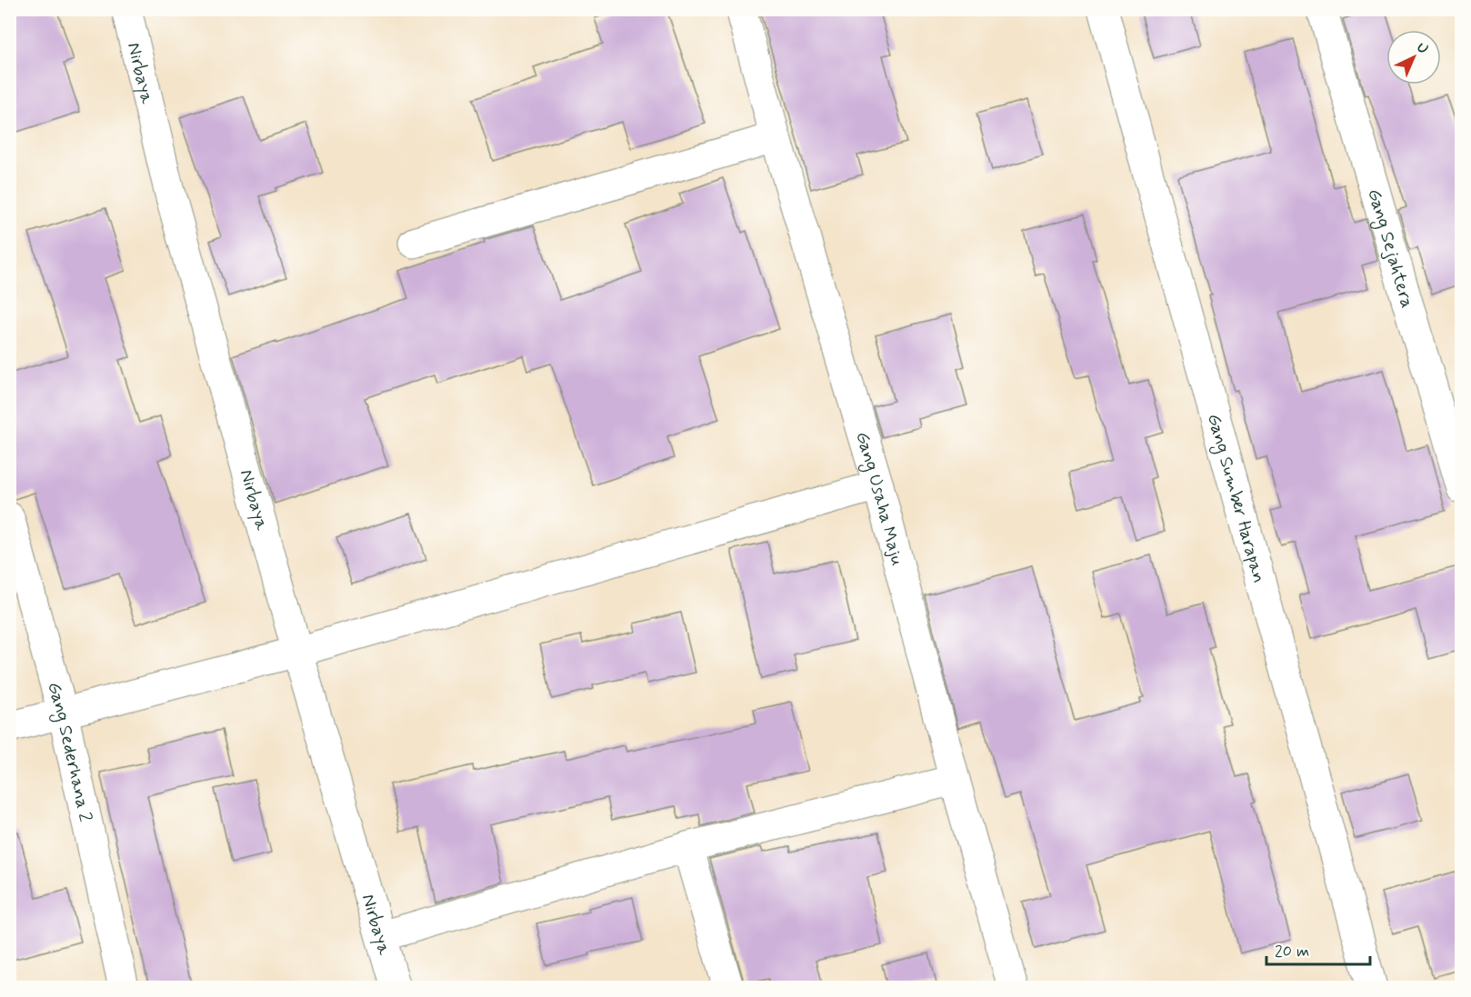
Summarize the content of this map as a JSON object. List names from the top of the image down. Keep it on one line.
{"streets":{"street":["Nirbaya","Gang Sejahtera","Gang Usaha Maju","Gang Sumber Harapan","Gang Sederhana 2"]},"scale_bar":"20 m","north":"top right"}
